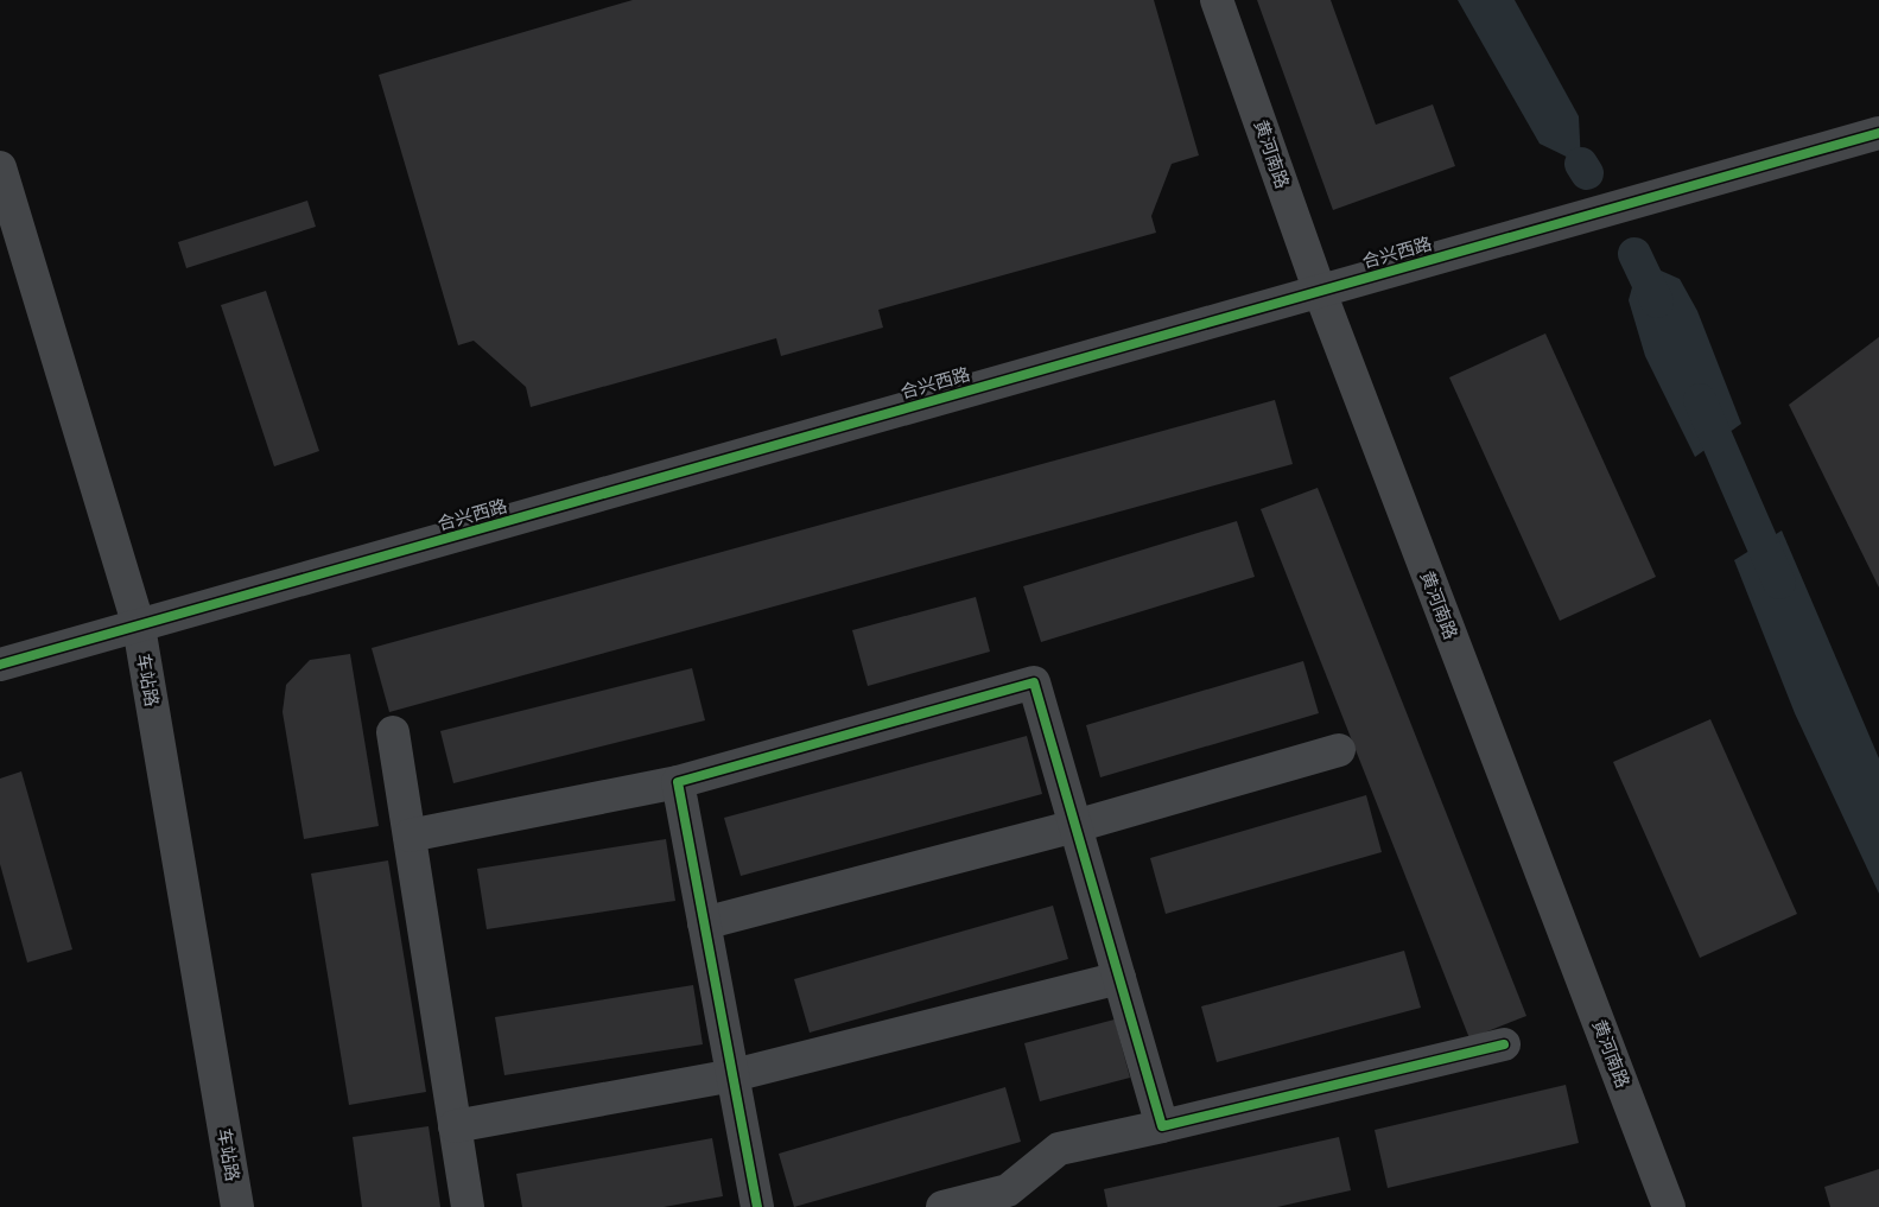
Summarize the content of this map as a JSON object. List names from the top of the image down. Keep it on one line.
{"streets":{"street":["黄河南路","合兴西路","车站路"]},"crossings":[["黄河南路","合兴西路"],["合兴西路","车站路"]]}
